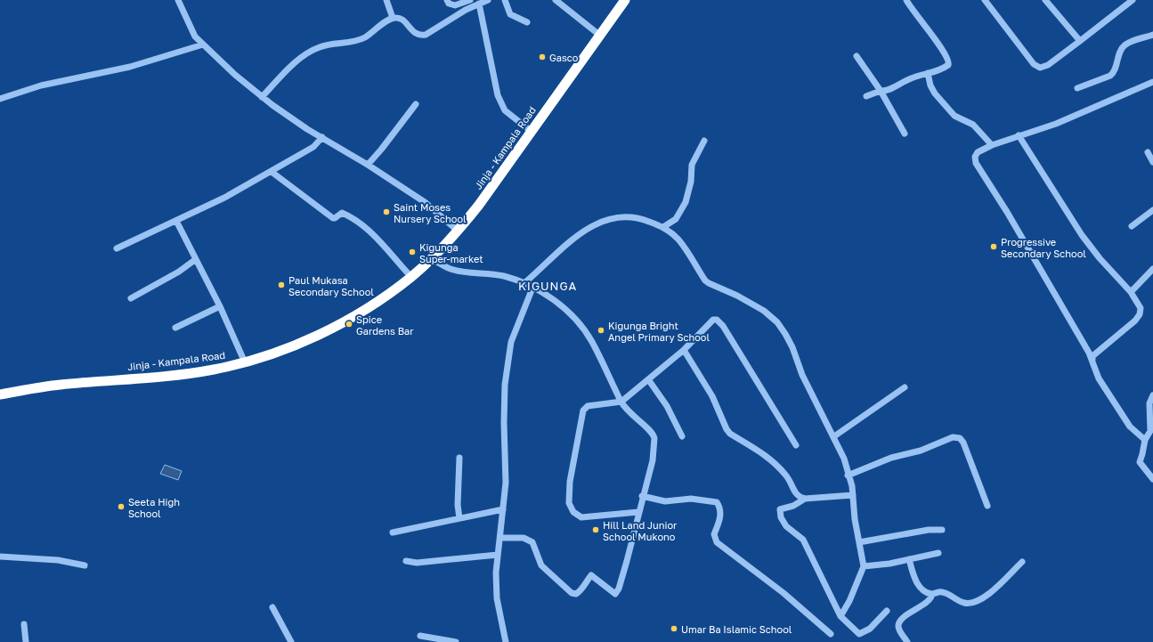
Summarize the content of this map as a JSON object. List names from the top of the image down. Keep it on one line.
{"streets":{"highway":["Jinja - Kampala Road"]},"districts":["KIGUNGA"],"places":["Gasco","Saint Moses Nursery School","Progressive Secondary School","Kigunga Super-market","Paul Mukasa Secondary School","Spice Gardens Bar","Kigunga Bright Angel Primary School","Seeta High School","Hill Land Junior School Mukono","Umar Ba Islamic School"]}
